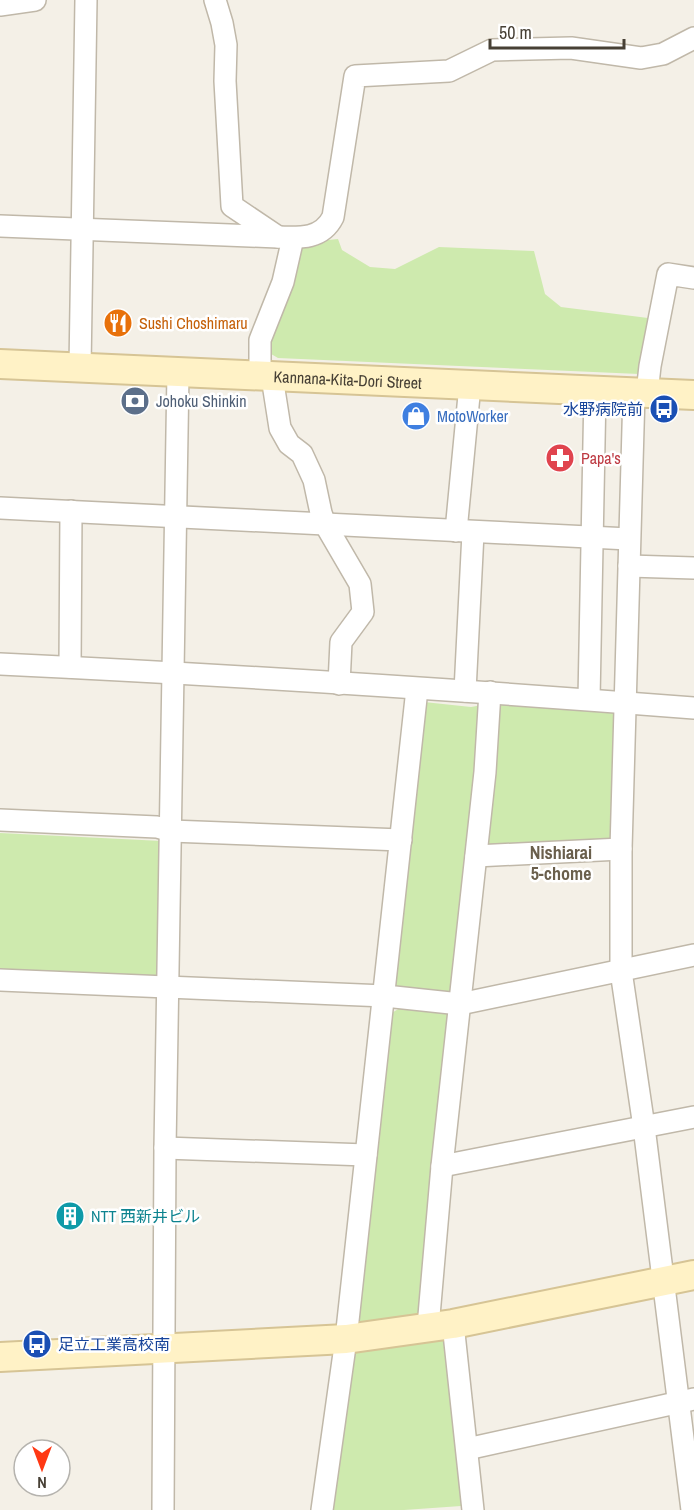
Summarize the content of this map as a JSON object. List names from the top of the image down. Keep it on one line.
{"streets":{"street":["Kannana-Kita-Dori Street"]},"districts":["Nishiarai 5-chome"],"places":{"restaurant":["Sushi Choshimaru"],"bank":["Johoku Shinkin"],"bus stop":["水野病院前","足立工業高校南"],"shop":["MotoWorker"],"pharmacy":["Papa's"],"building":["NTT 西新井ビル"]},"scale_bar":"50 m","north":"bottom"}
